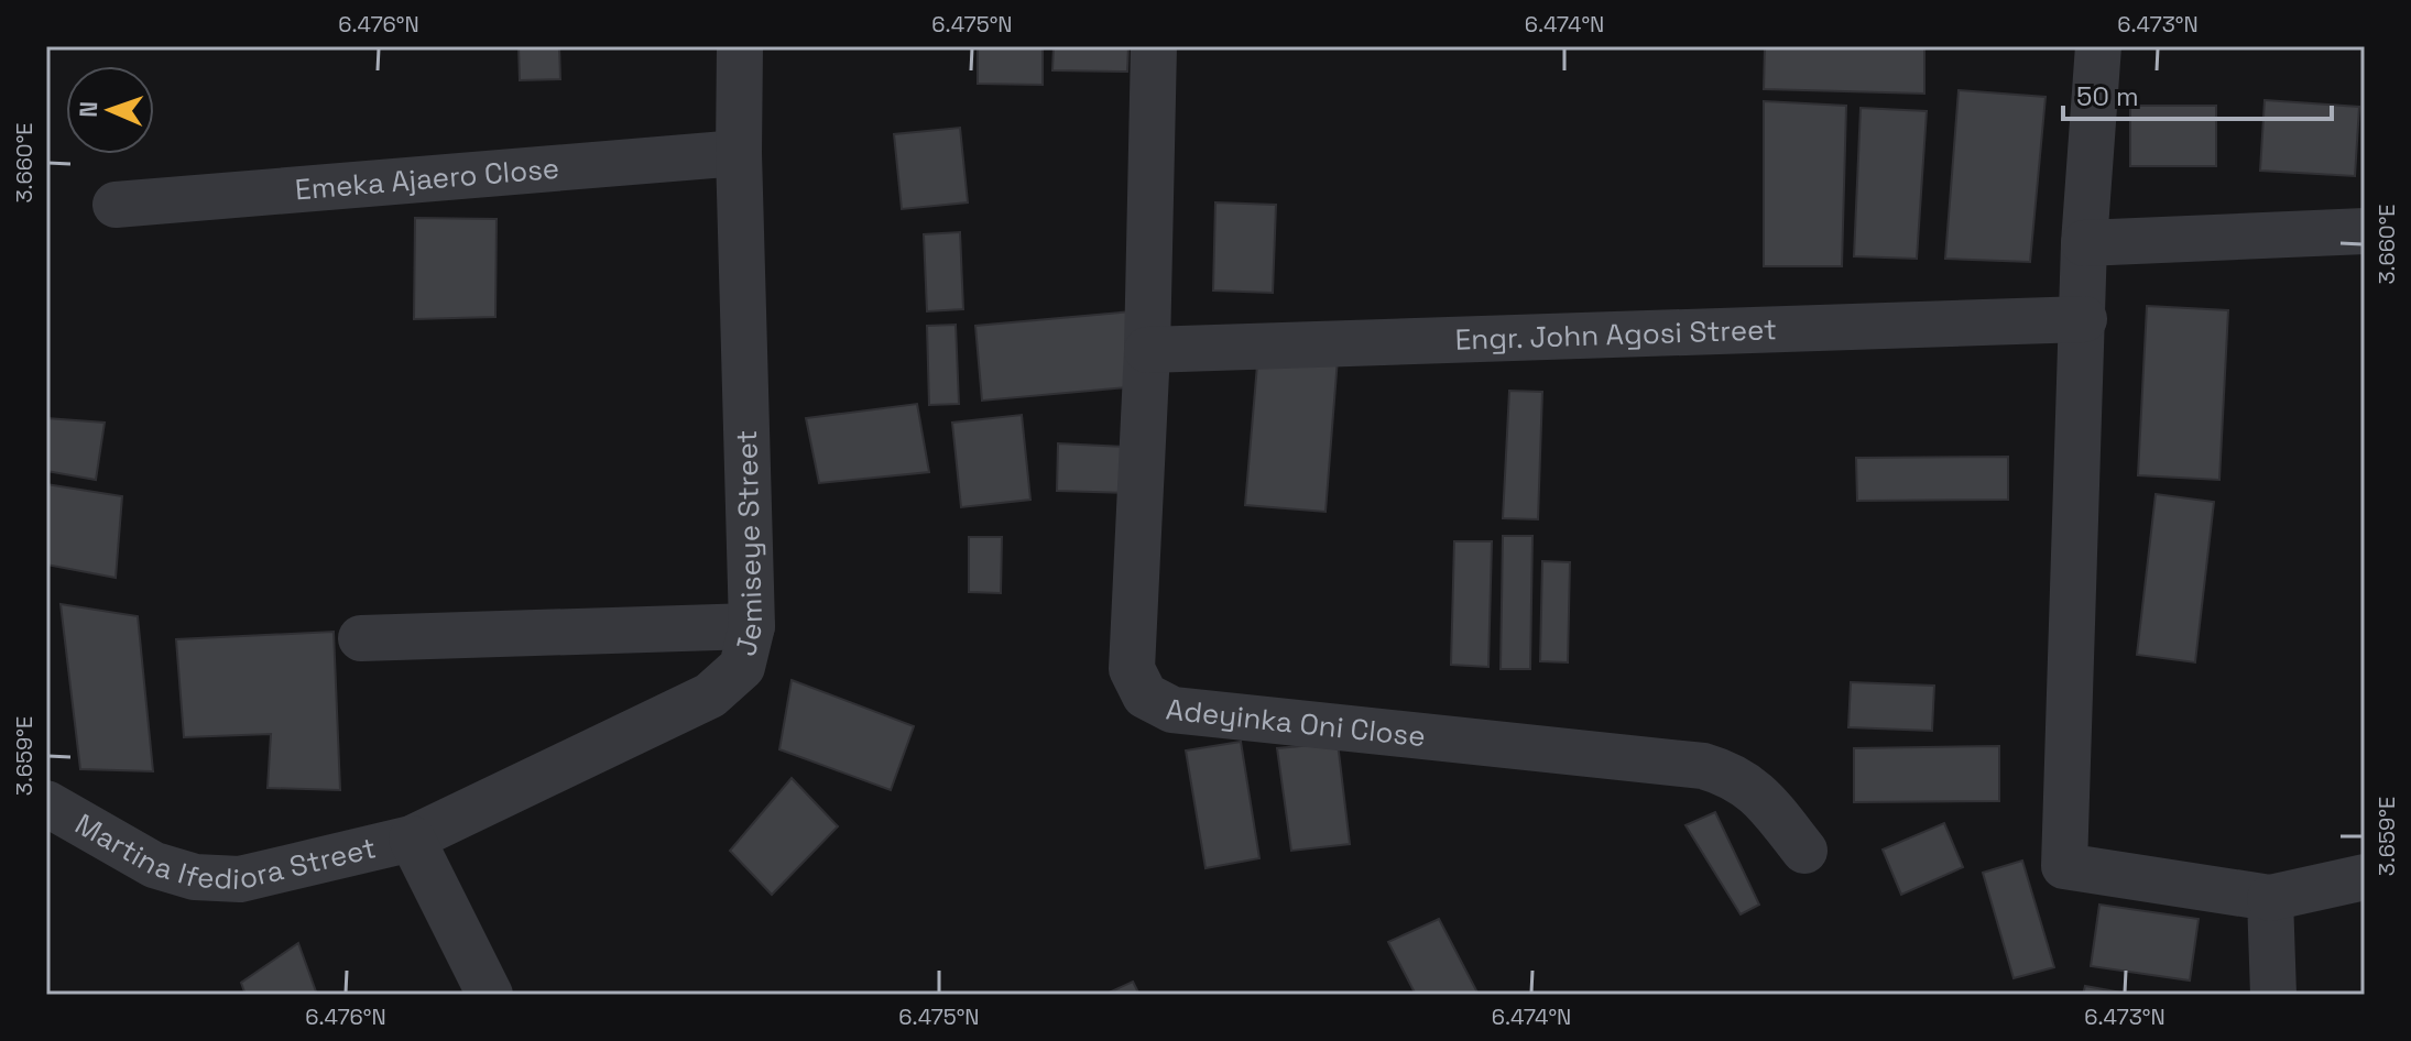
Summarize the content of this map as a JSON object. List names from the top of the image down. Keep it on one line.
{"streets":{"street":["Emeka Ajaero Close","Engr. John Agosi Street","Jemiseye Street","Adeyinka Oni Close","Martina Ifediora Street"]},"crossings":[["Emeka Ajaero Close","Jemiseye Street"],["Engr. John Agosi Street","Adeyinka Oni Close"],["Jemiseye Street","Martina Ifediora Street"]],"scale_bar":"50 m","north":"left","coordinates":["6.476°N","6.475°N","6.474°N","6.473°N","3.660°E","3.659°E"]}
